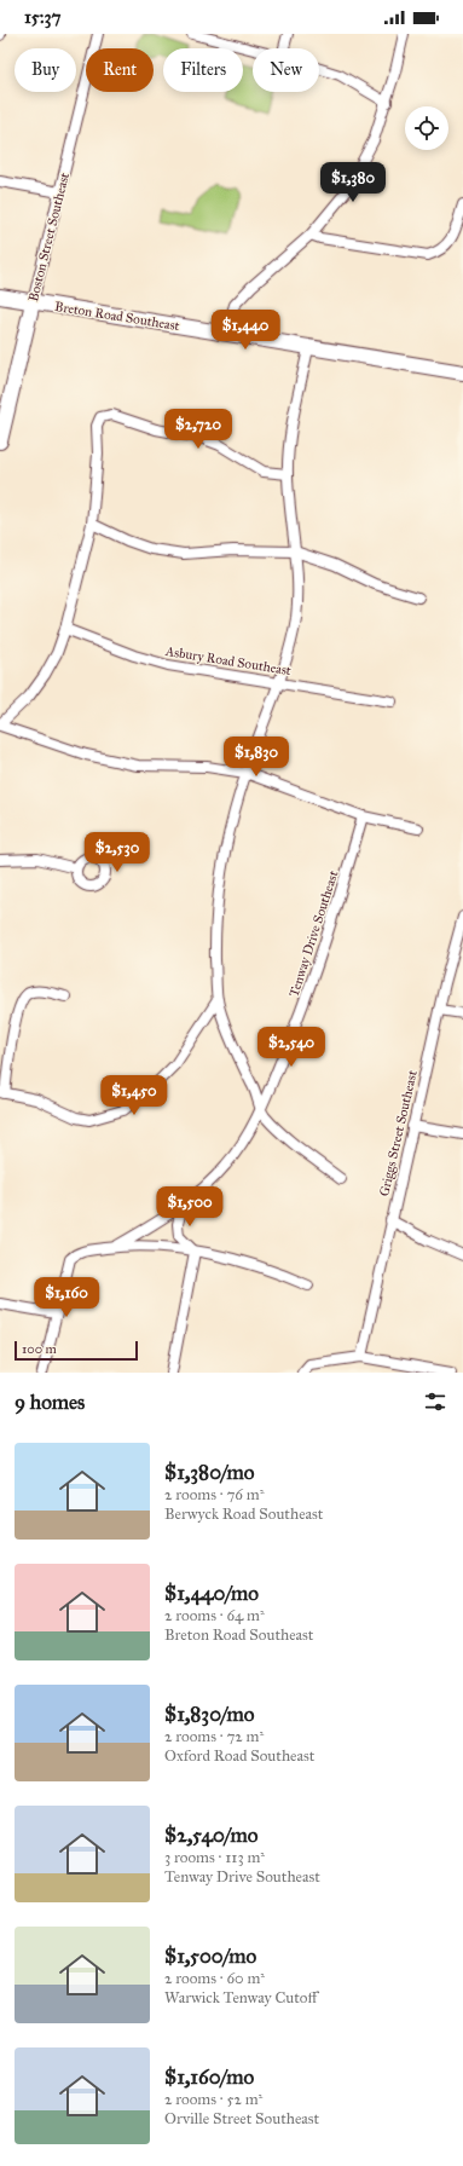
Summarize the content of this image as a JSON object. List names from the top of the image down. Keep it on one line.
{"streets":{"main road":["Boston Street Southeast","Breton Road Southeast"],"street":["Asbury Road Southeast","Tenway Drive Southeast","Griggs Street Southeast"]},"crossings":[["Boston Street Southeast","Breton Road Southeast"]],"scale_bar":"100 m","page":{"status":"15:37","chip":["Buy","Rent","Filters","New"],"price":["$1,380","$1,440","$2,720","$1,830","$2,530","$2,540","$1,450","$1,500","$1,160"],"scale":"100 m","heading":"9 homes","list":[{"name":"$1,380/mo","note":"2 rooms · 76 m² · Berwyck Road Southeast"},{"name":"$1,440/mo","note":"2 rooms · 64 m² · Breton Road Southeast"},{"name":"$1,830/mo","note":"2 rooms · 72 m² · Oxford Road Southeast"},{"name":"$2,540/mo","note":"3 rooms · 113 m² · Tenway Drive Southeast"},{"name":"$1,500/mo","note":"2 rooms · 60 m² · Warwick Tenway Cutoff"},{"name":"$1,160/mo","note":"2 rooms · 52 m² · Orville Street Southeast"}]}}
